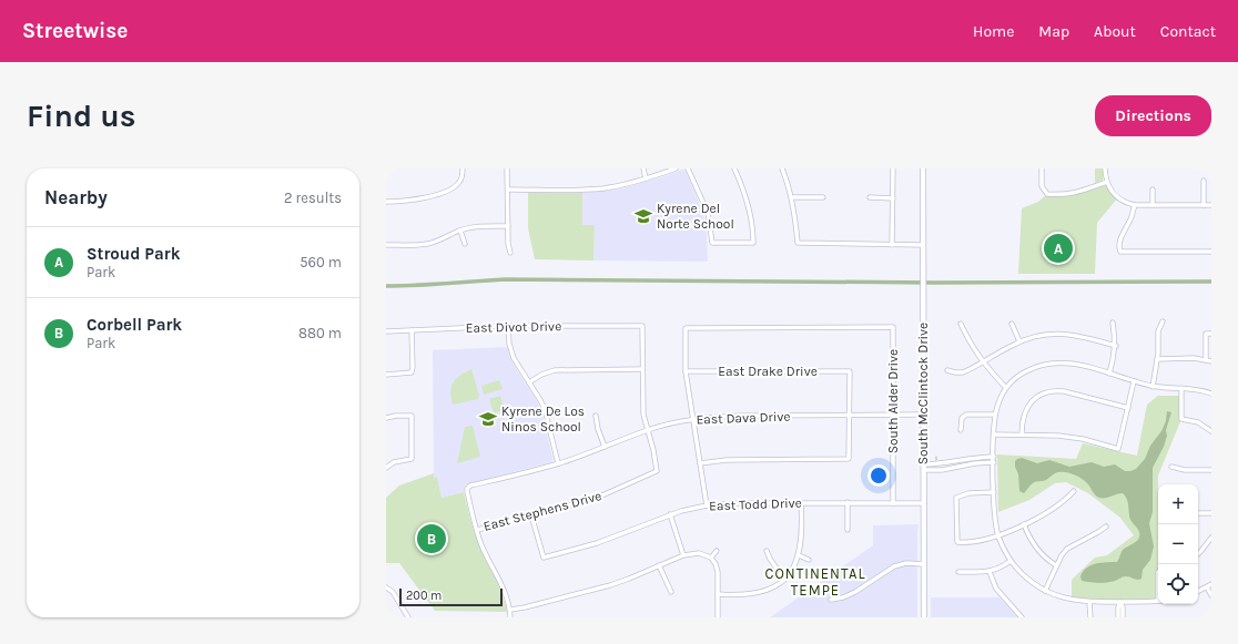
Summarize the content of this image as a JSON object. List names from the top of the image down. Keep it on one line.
{"streets":{"main road":["South McClintock Drive"],"street":["East Divot Drive","East Drake Drive","South Alder Drive","East Dava Drive","East Todd Drive","East Stephens Drive"]},"crossings":[["East Drake Drive","South Alder Drive"],["East Drake Drive","East Dava Drive"],["South McClintock Drive","East Dava Drive"],["South McClintock Drive","East Todd Drive"],["South Alder Drive","East Dava Drive"],["South Alder Drive","East Todd Drive"],["East Dava Drive","East Stephens Drive"],["East Todd Drive","East Stephens Drive"]],"districts":["CONTINENTAL TEMPE"],"places":{"school or university":["Kyrene Del Norte School","Kyrene De Los Ninos School"]},"scale_bar":"200 m","page":{"header":"Streetwise","nav":["Home","Map","About","Contact"],"buttons":"Directions","title":"Find us","heading":["Nearby","2 results"],"list":[{"mark":"A","name":"Stroud Park","note":"Park","value":"560 m"},{"mark":"B","name":"Corbell Park","note":"Park","value":"880 m"}],"pins":["A","B"],"map_buttons":["+","−"],"scale":"200 m"}}
